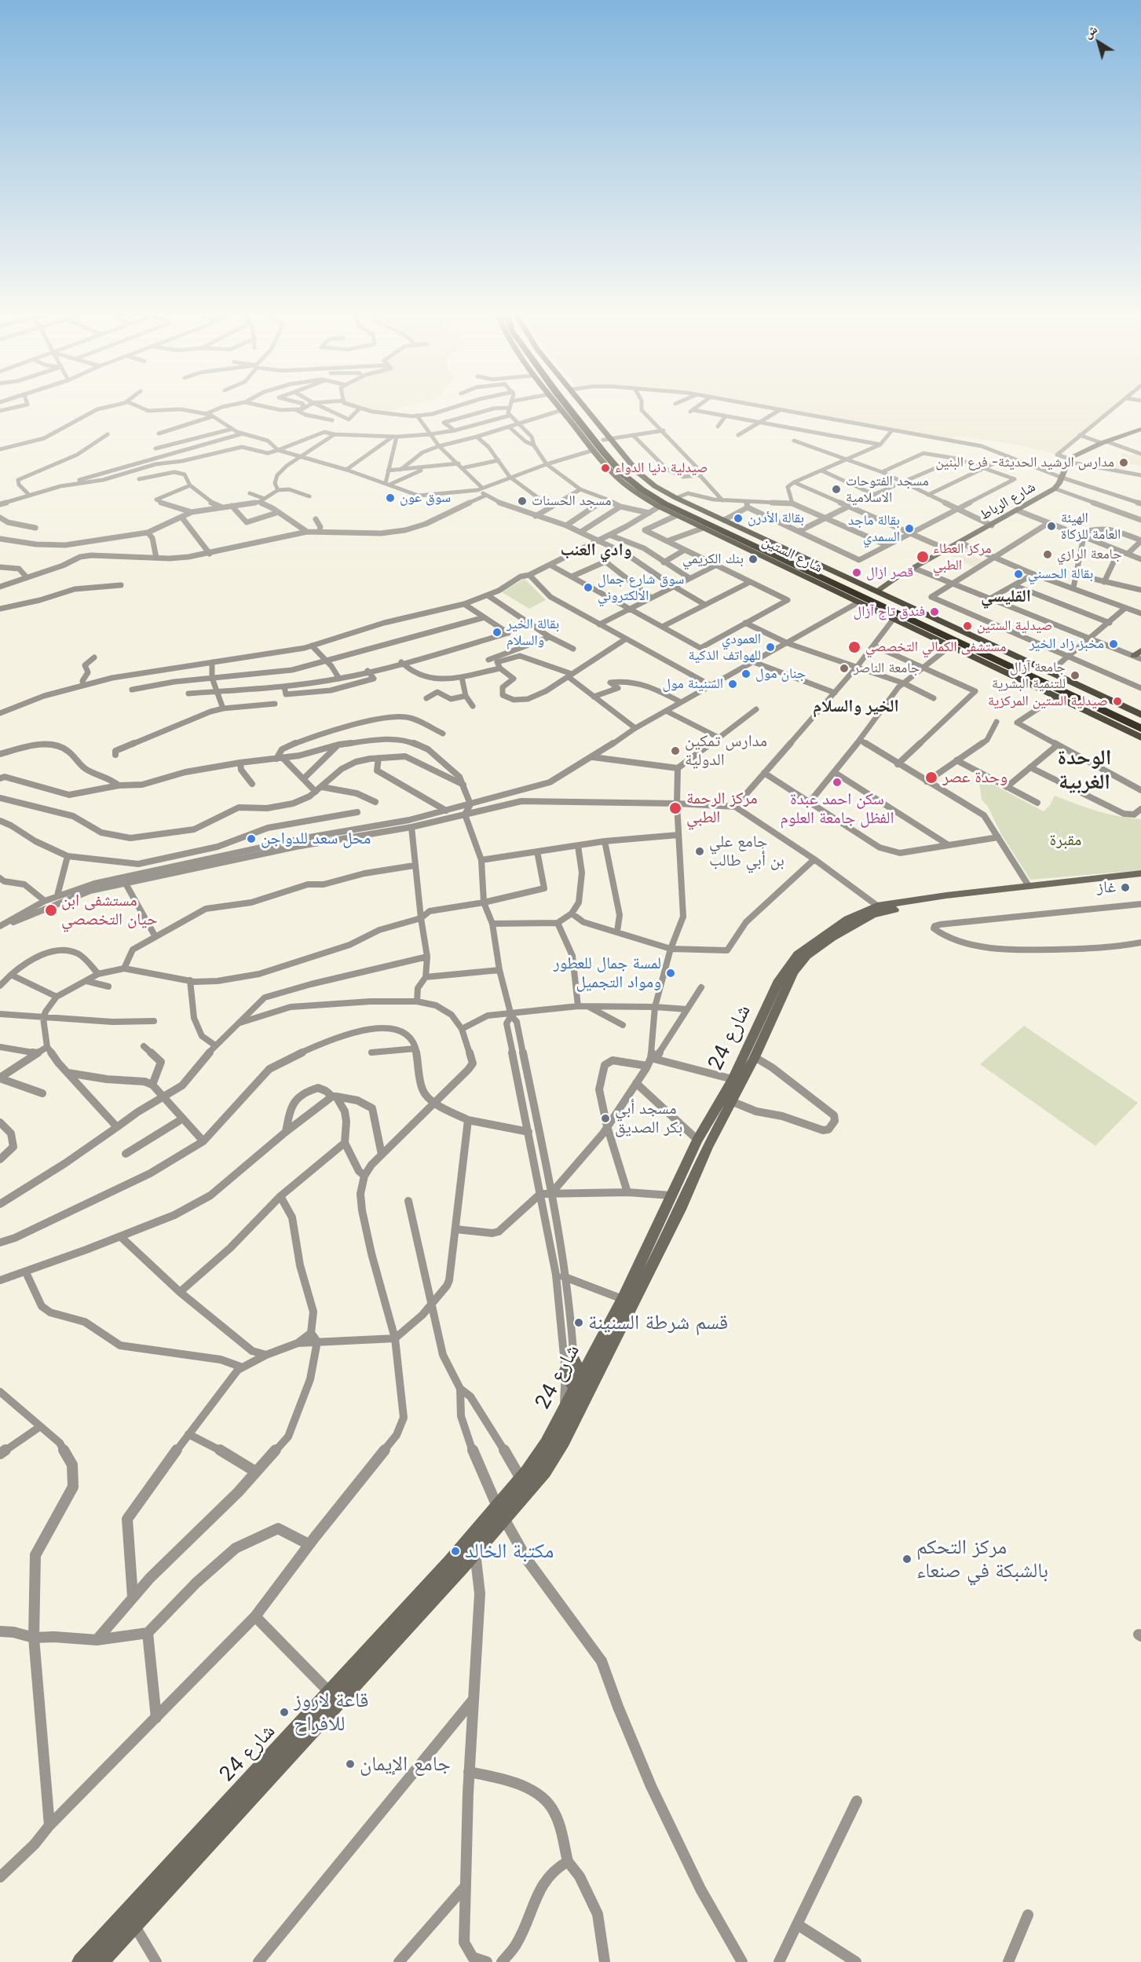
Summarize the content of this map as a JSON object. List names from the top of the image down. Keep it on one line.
{"streets":{"highway":["شارع الستين"],"street":["شارع الرباط","شارع 24"]},"districts":["وادي العنب","القليسي","الخير والسلام","الوحدة الغربية"],"parks":["مقبرة"],"places":["مدارس الرشيد الحديثة- فرع البنين","صيدلية دنيا الدواء","مسجد الفتوحات الاسلامية","سوق عون","مسجد الحسنات","بقالة الأدرن","الهيئة العامة للزكاة","بقالة ماجد السمدي","جامعة الرازي","مركز العطاء الطبي","بنك الكريمي","قصر ازال","بقالة الحسني","سوق شارع جمال الالكتروني","فندق تاج آزال","صيدلية الستين","بقالة الخير والسلام","مخبز زاد الخير","العمودي للهواتف الذكية","مستشفى الكمالي التخصصي","جامعة الناصر","جنان مول","جامعة آزال للتنمية البشرية","السنينة مول","صيدلية الستين المركزية","مدارس تمكين الدولية","وحدة عصر","سكن احمد عبدة الفظل جامعة العلوم","مركز الرحمة الطبي","محل سعد للدواجن","جامع علي بن أبي طالب","غاز","مستشفى ابن حيان التخصصي","لمسة جمال للعطور ومواد التجميل","مسجد أبي بكر الصديق","قسم شرطة السنينة","مكتبة الخالد","مركز التحكم بالشبكة في صنعاء","قاعة لاروز للافراح","جامع الإيمان"],"north":"top left"}
